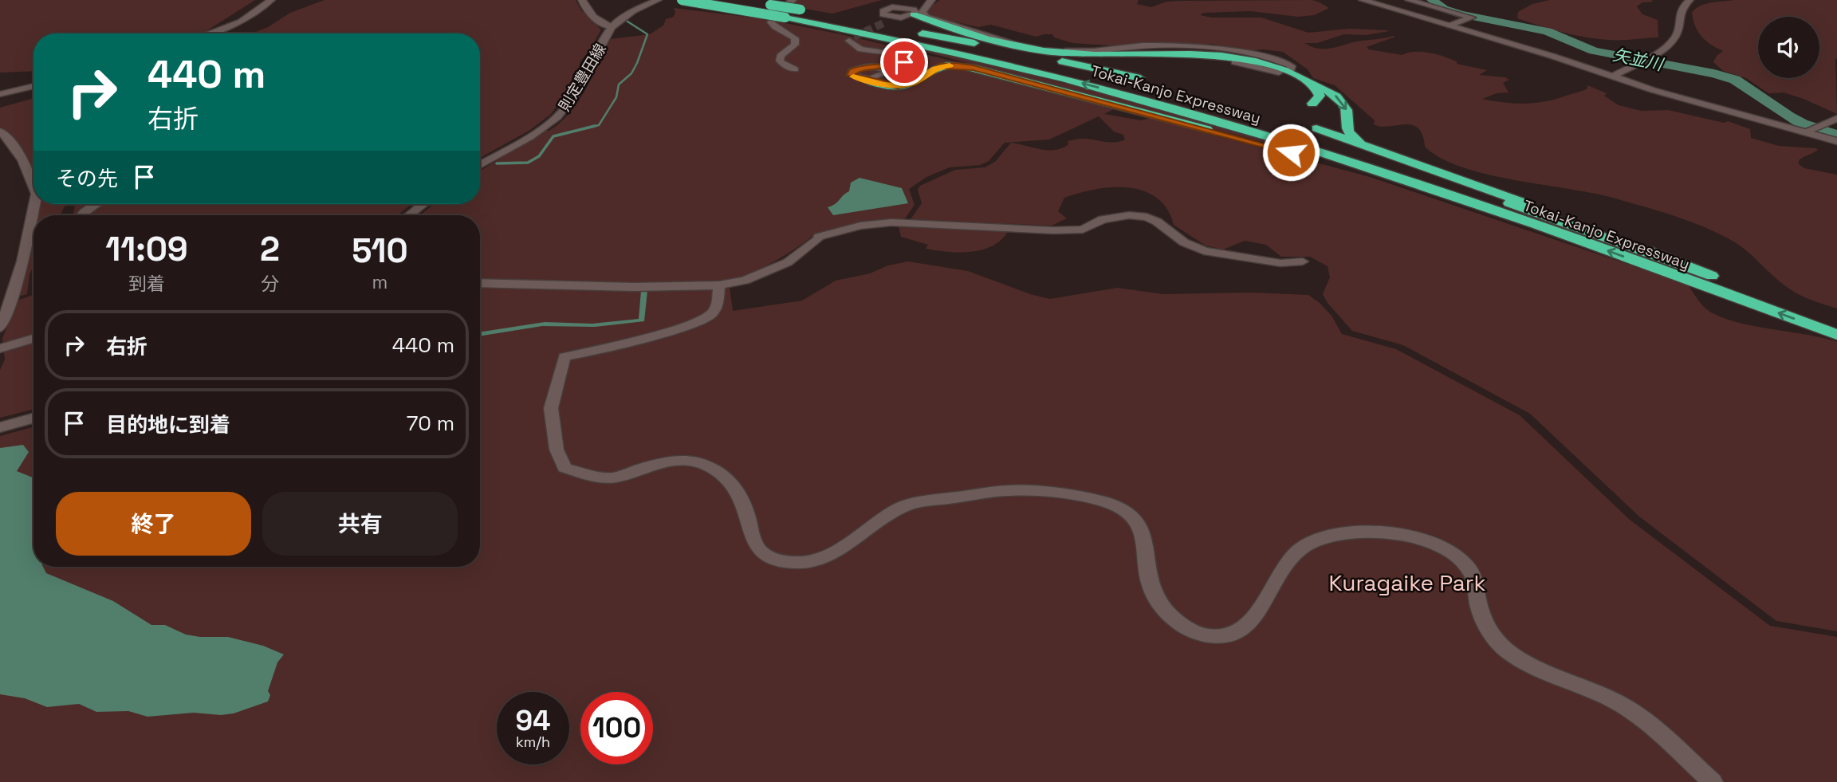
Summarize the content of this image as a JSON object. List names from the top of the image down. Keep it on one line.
{"streets":{"highway":["Tokai-Kanjo Expressway"],"street":["則定豊田線"]},"water":["矢並川"],"parks":["Kuragaike Park"],"page":{"turn":["440 m","右折"],"then":"その先","eta":["11:09","到着","2","分","510","m"],"list":[{"name":"右折","value":"440 m"},{"name":"目的地に到着","value":"70 m"}],"buttons":["終了","共有"],"speed":"94 km/h","limit":"100"}}
